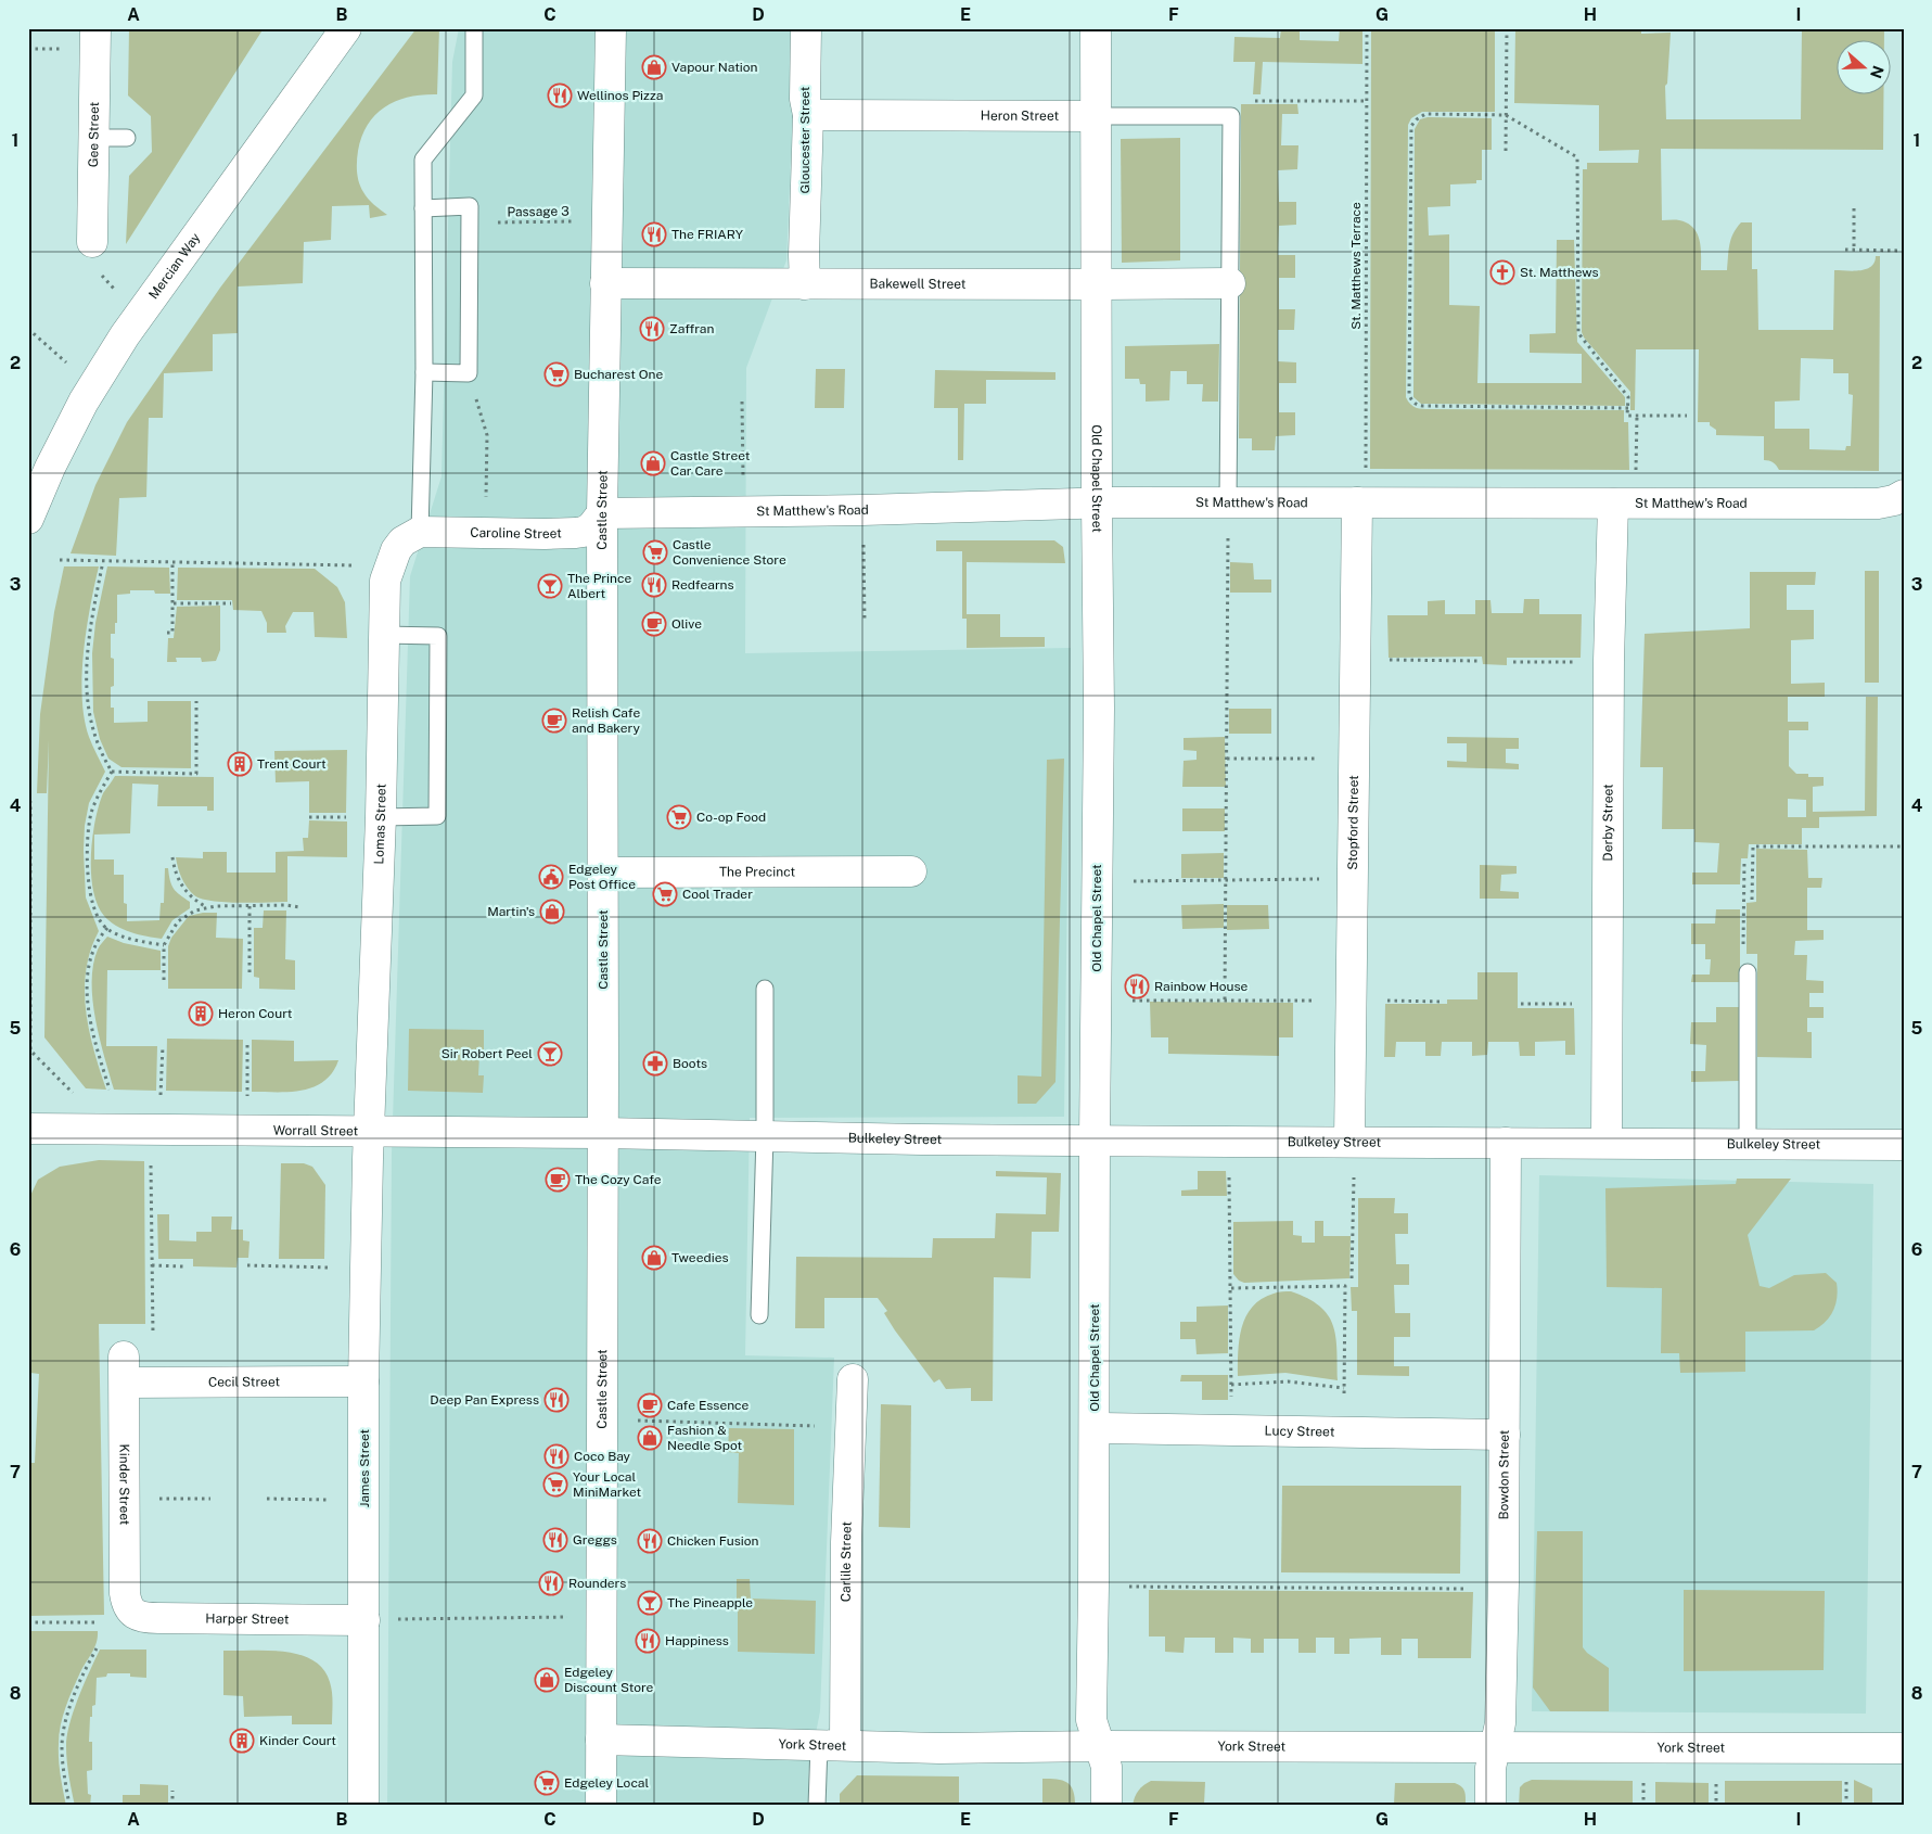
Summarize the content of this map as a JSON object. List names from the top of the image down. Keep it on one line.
{"streets":{"street":["Heron Street","Gee Street","Gloucester Street","Mercian Way","Bakewell Street","Old Chapel Street","St Matthew's Road","Castle Street","Caroline Street","Stopford Street","Derby Street","Lomas Street","The Precinct","Worrall Street","Bulkeley Street","Cecil Street","Lucy Street","James Street","Bowdon Street","Kinder Street","Carlile Street","Harper Street","York Street"],"path":["Passage 3","St. Matthews Terrace"]},"crossings":[["Heron Street","Gloucester Street"],["Heron Street","Old Chapel Street"],["Gloucester Street","Bakewell Street"],["Passage 3","Castle Street"],["St. Matthews Terrace","St Matthew's Road"],["St. Matthews Terrace","Stopford Street"],["Bakewell Street","Old Chapel Street"],["Bakewell Street","Castle Street"],["Old Chapel Street","St Matthew's Road"],["Old Chapel Street","Bulkeley Street"],["Old Chapel Street","Lucy Street"],["Old Chapel Street","York Street"],["St Matthew's Road","Castle Street"],["St Matthew's Road","Caroline Street"],["St Matthew's Road","Stopford Street"],["St Matthew's Road","Derby Street"],["Castle Street","Caroline Street"],["Castle Street","The Precinct"],["Castle Street","Worrall Street"],["Castle Street","Bulkeley Street"],["Castle Street","York Street"],["Caroline Street","Lomas Street"],["Stopford Street","Bulkeley Street"],["Derby Street","Bulkeley Street"],["Lomas Street","Worrall Street"],["Lomas Street","James Street"],["Worrall Street","Bulkeley Street"],["Worrall Street","James Street"],["Bulkeley Street","Bowdon Street"],["Cecil Street","James Street"],["Cecil Street","Kinder Street"],["Lucy Street","Bowdon Street"],["James Street","Harper Street"],["Bowdon Street","York Street"],["Kinder Street","Harper Street"],["Carlile Street","York Street"]],"places":{"shop":["Vapour Nation","Castle Street Car Care","Martin's","Tweedies","Fashion & Needle Spot","Edgeley Discount Store"],"restaurant":["Wellinos Pizza","The FRIARY","Zaffran","Redfearns","Rainbow House","Deep Pan Express","Coco Bay","Greggs","Chicken Fusion","Rounders","Happiness"],"church":["St. Matthews"],"supermarket":["Bucharest One","Castle Convenience Store","Co-op Food","Cool Trader","Your Local MiniMarket","Edgeley Local"],"bar":["The Prince Albert","Sir Robert Peel","The Pineapple"],"cafe":["Olive","Relish Cafe and Bakery","The Cozy Cafe","Cafe Essence"],"building":["Trent Court","Heron Court","Kinder Court"],"public building":["Edgeley Post Office"],"pharmacy":["Boots"]},"north":"right","grid":{"columns":["A","B","C","D","E","F","G","H","I"],"rows":["1","2","3","4","5","6","7","8"]}}
